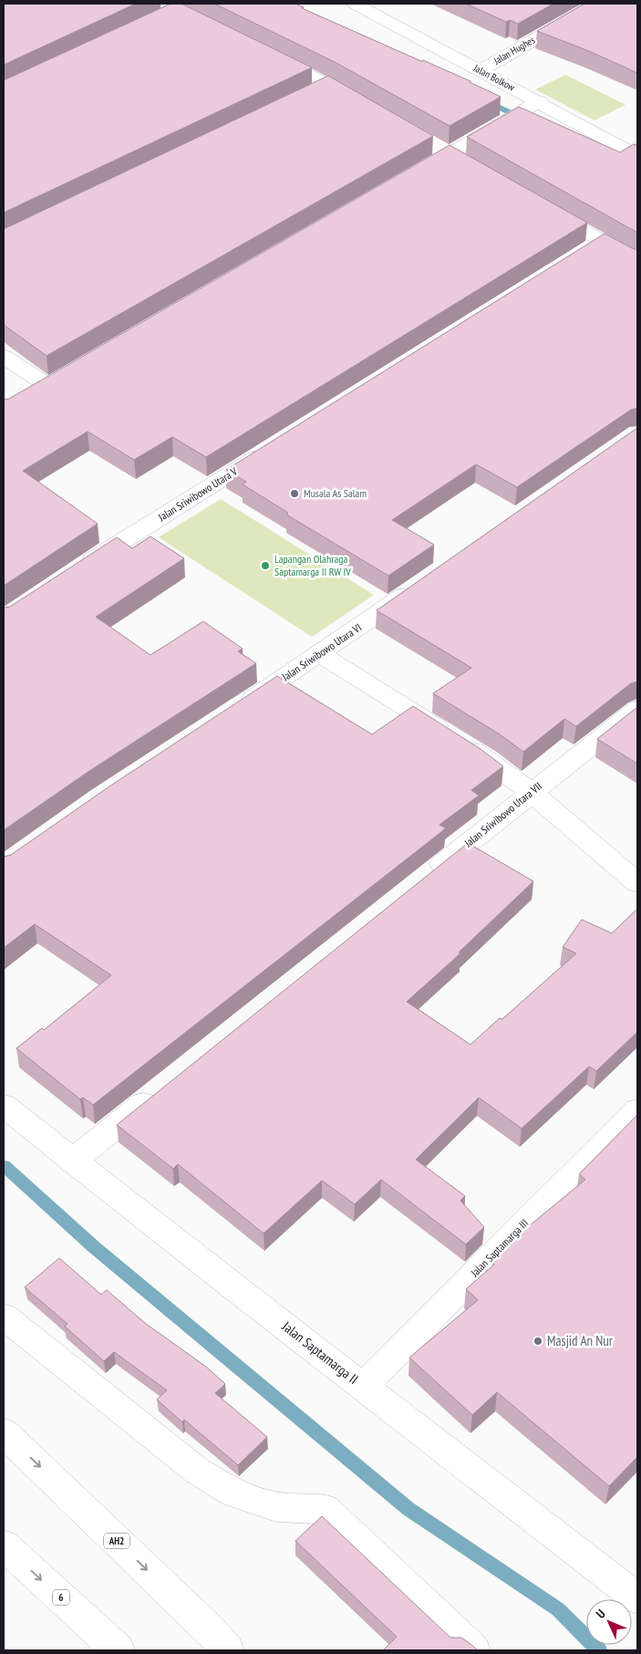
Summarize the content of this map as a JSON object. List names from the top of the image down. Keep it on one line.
{"streets":{"main road":["Jalan Hughes","Jalan Bolkow","Jalan Sriwibowo Utara V","Jalan Sriwibowo Utara VI","Jalan Sriwibowo Utara VII","Jalan Saptamarga III","Jalan Saptamarga II","AH2","6"]},"crossings":[["Jalan Hughes","Jalan Bolkow"],["Jalan Saptamarga III","Jalan Saptamarga II"]],"places":["Musala As Salam","Lapangan Olahraga Saptamarga II RW IV","Masjid An Nur"],"north":"top left"}
